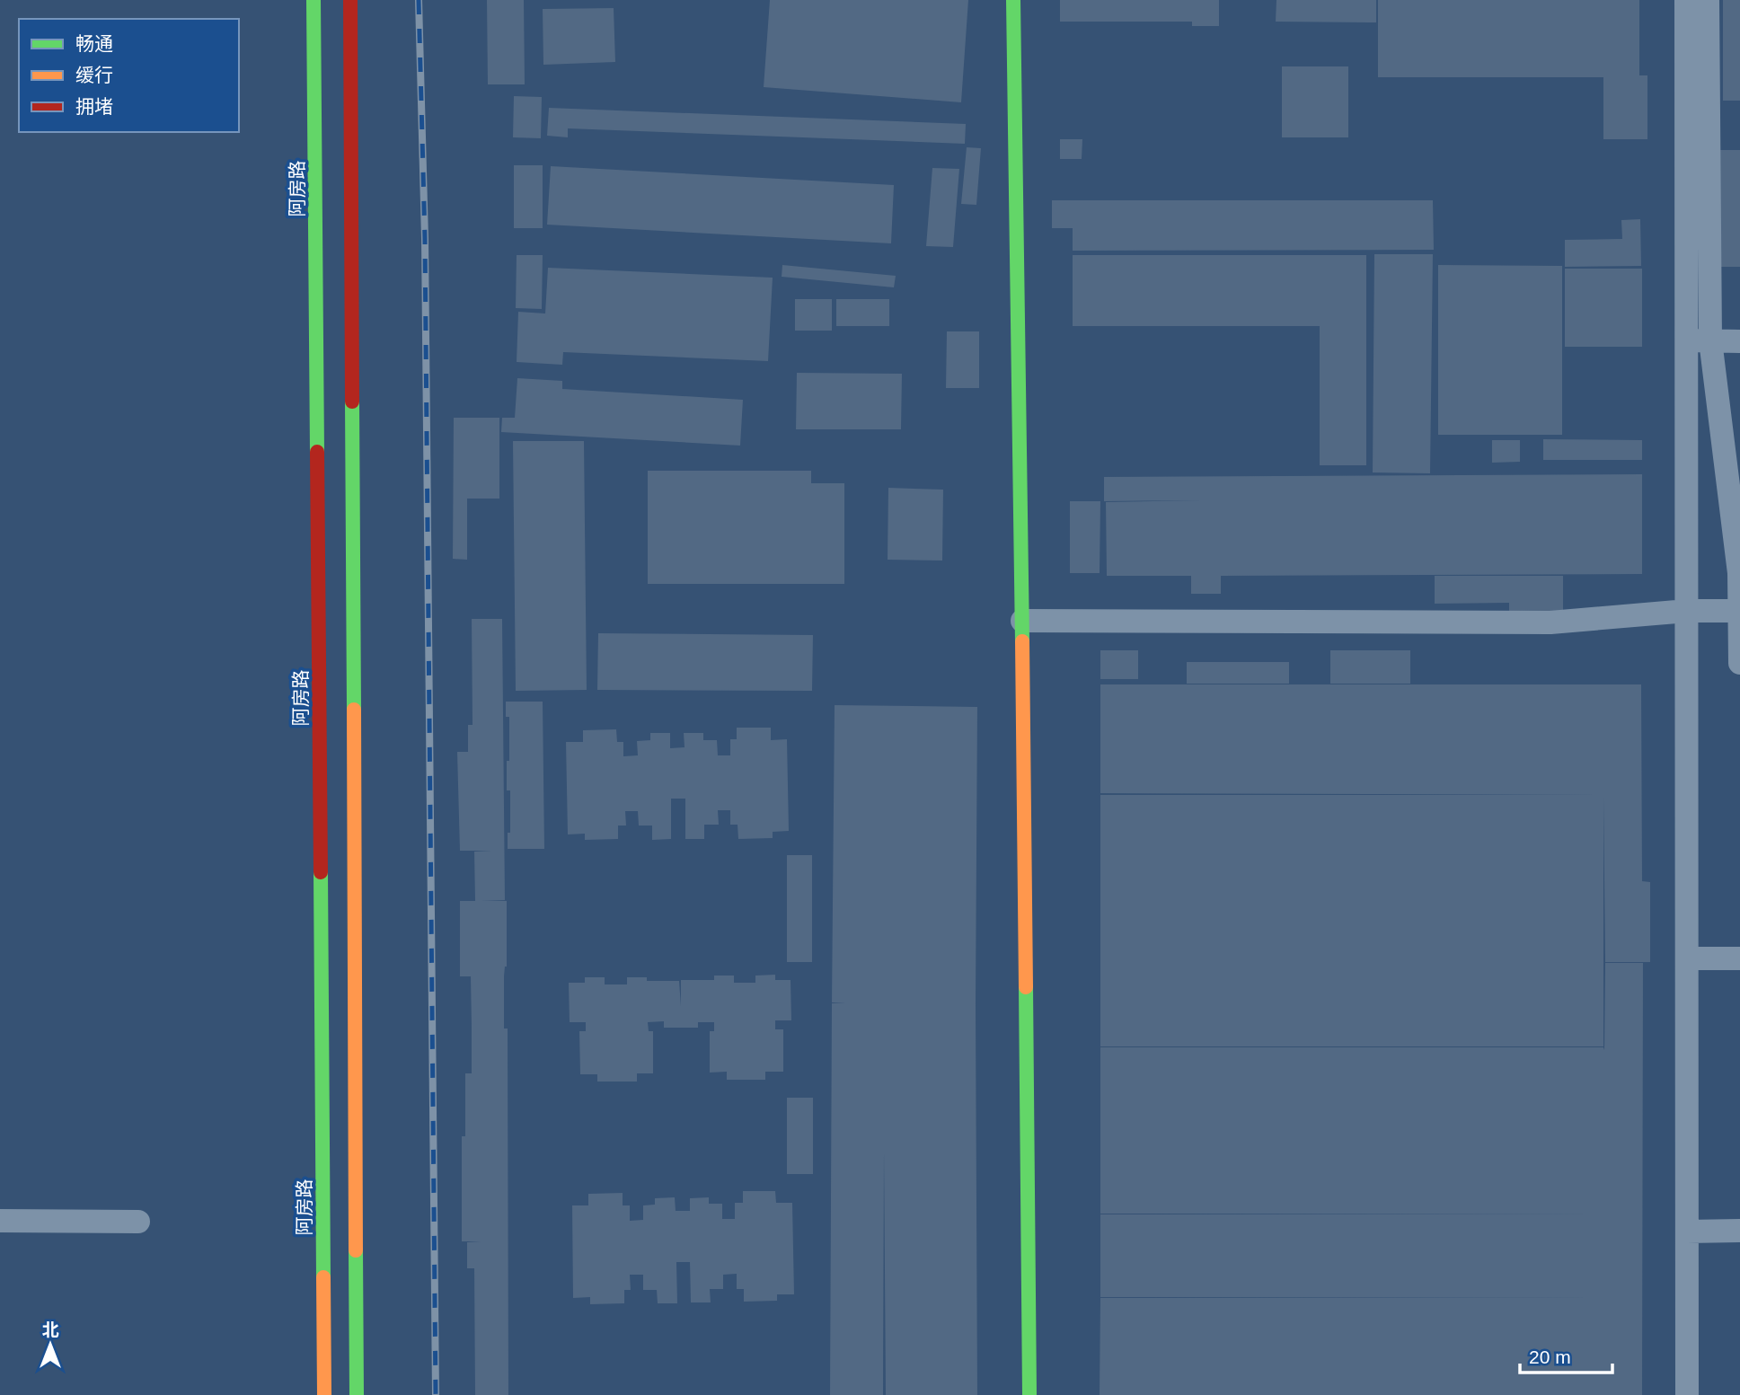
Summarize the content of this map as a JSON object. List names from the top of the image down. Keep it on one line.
{"streets":{"main road":["阿房路"]},"legend":["畅通","缓行","拥堵"],"scale_bar":"20 m","north":"top"}
